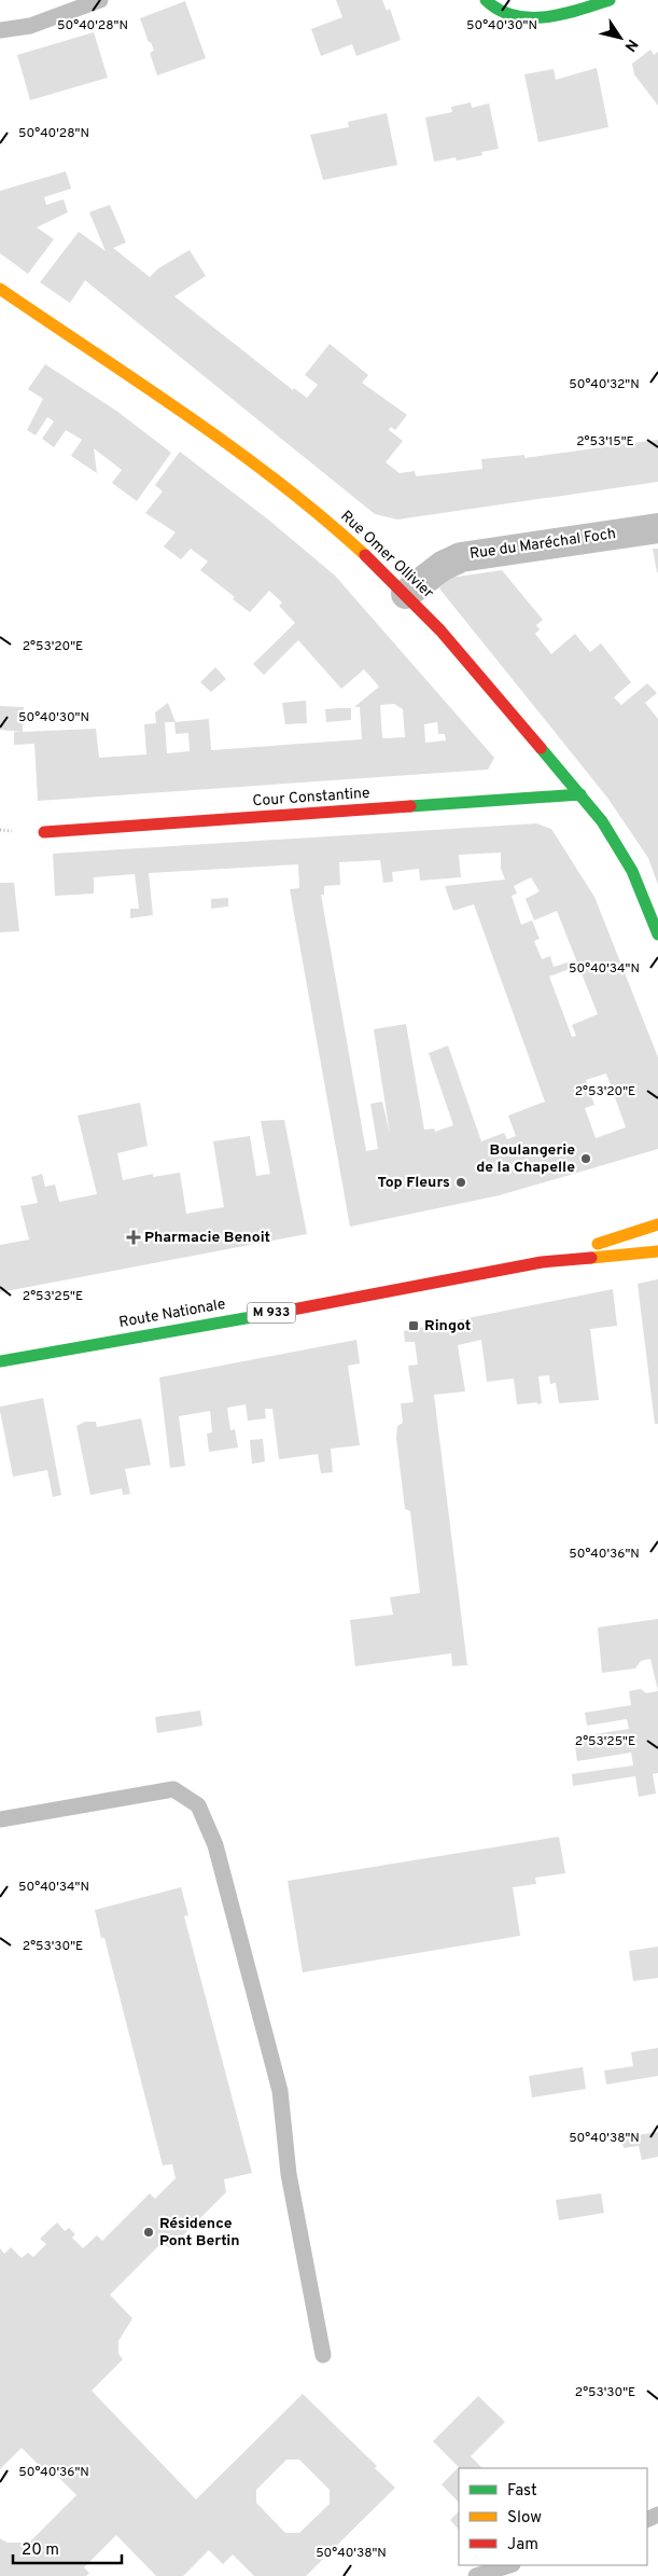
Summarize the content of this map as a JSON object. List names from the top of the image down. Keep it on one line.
{"streets":{"street":["Rue du Maréchal Foch","Rue Omer Ollivier","Cour Constantine","M 933","Route Nationale"]},"crossings":[["Rue du Maréchal Foch","Rue Omer Ollivier"],["Rue Omer Ollivier","Cour Constantine"]],"places":{"other":["Boulangerie de la Chapelle","Top Fleurs","Résidence Pont Bertin"],"health":["Pharmacie Benoit"],"transit":["Ringot"]},"legend":["Fast","Slow","Jam"],"scale_bar":"20 m","north":"bottom right","coordinates":["50°40'28\"N","50°40'30\"N","50°40'32\"N","2°53'15\"E","2°53'20\"E","50°40'34\"N","2°53'25\"E","50°40'36\"N","2°53'30\"E","50°40'38\"N"]}
